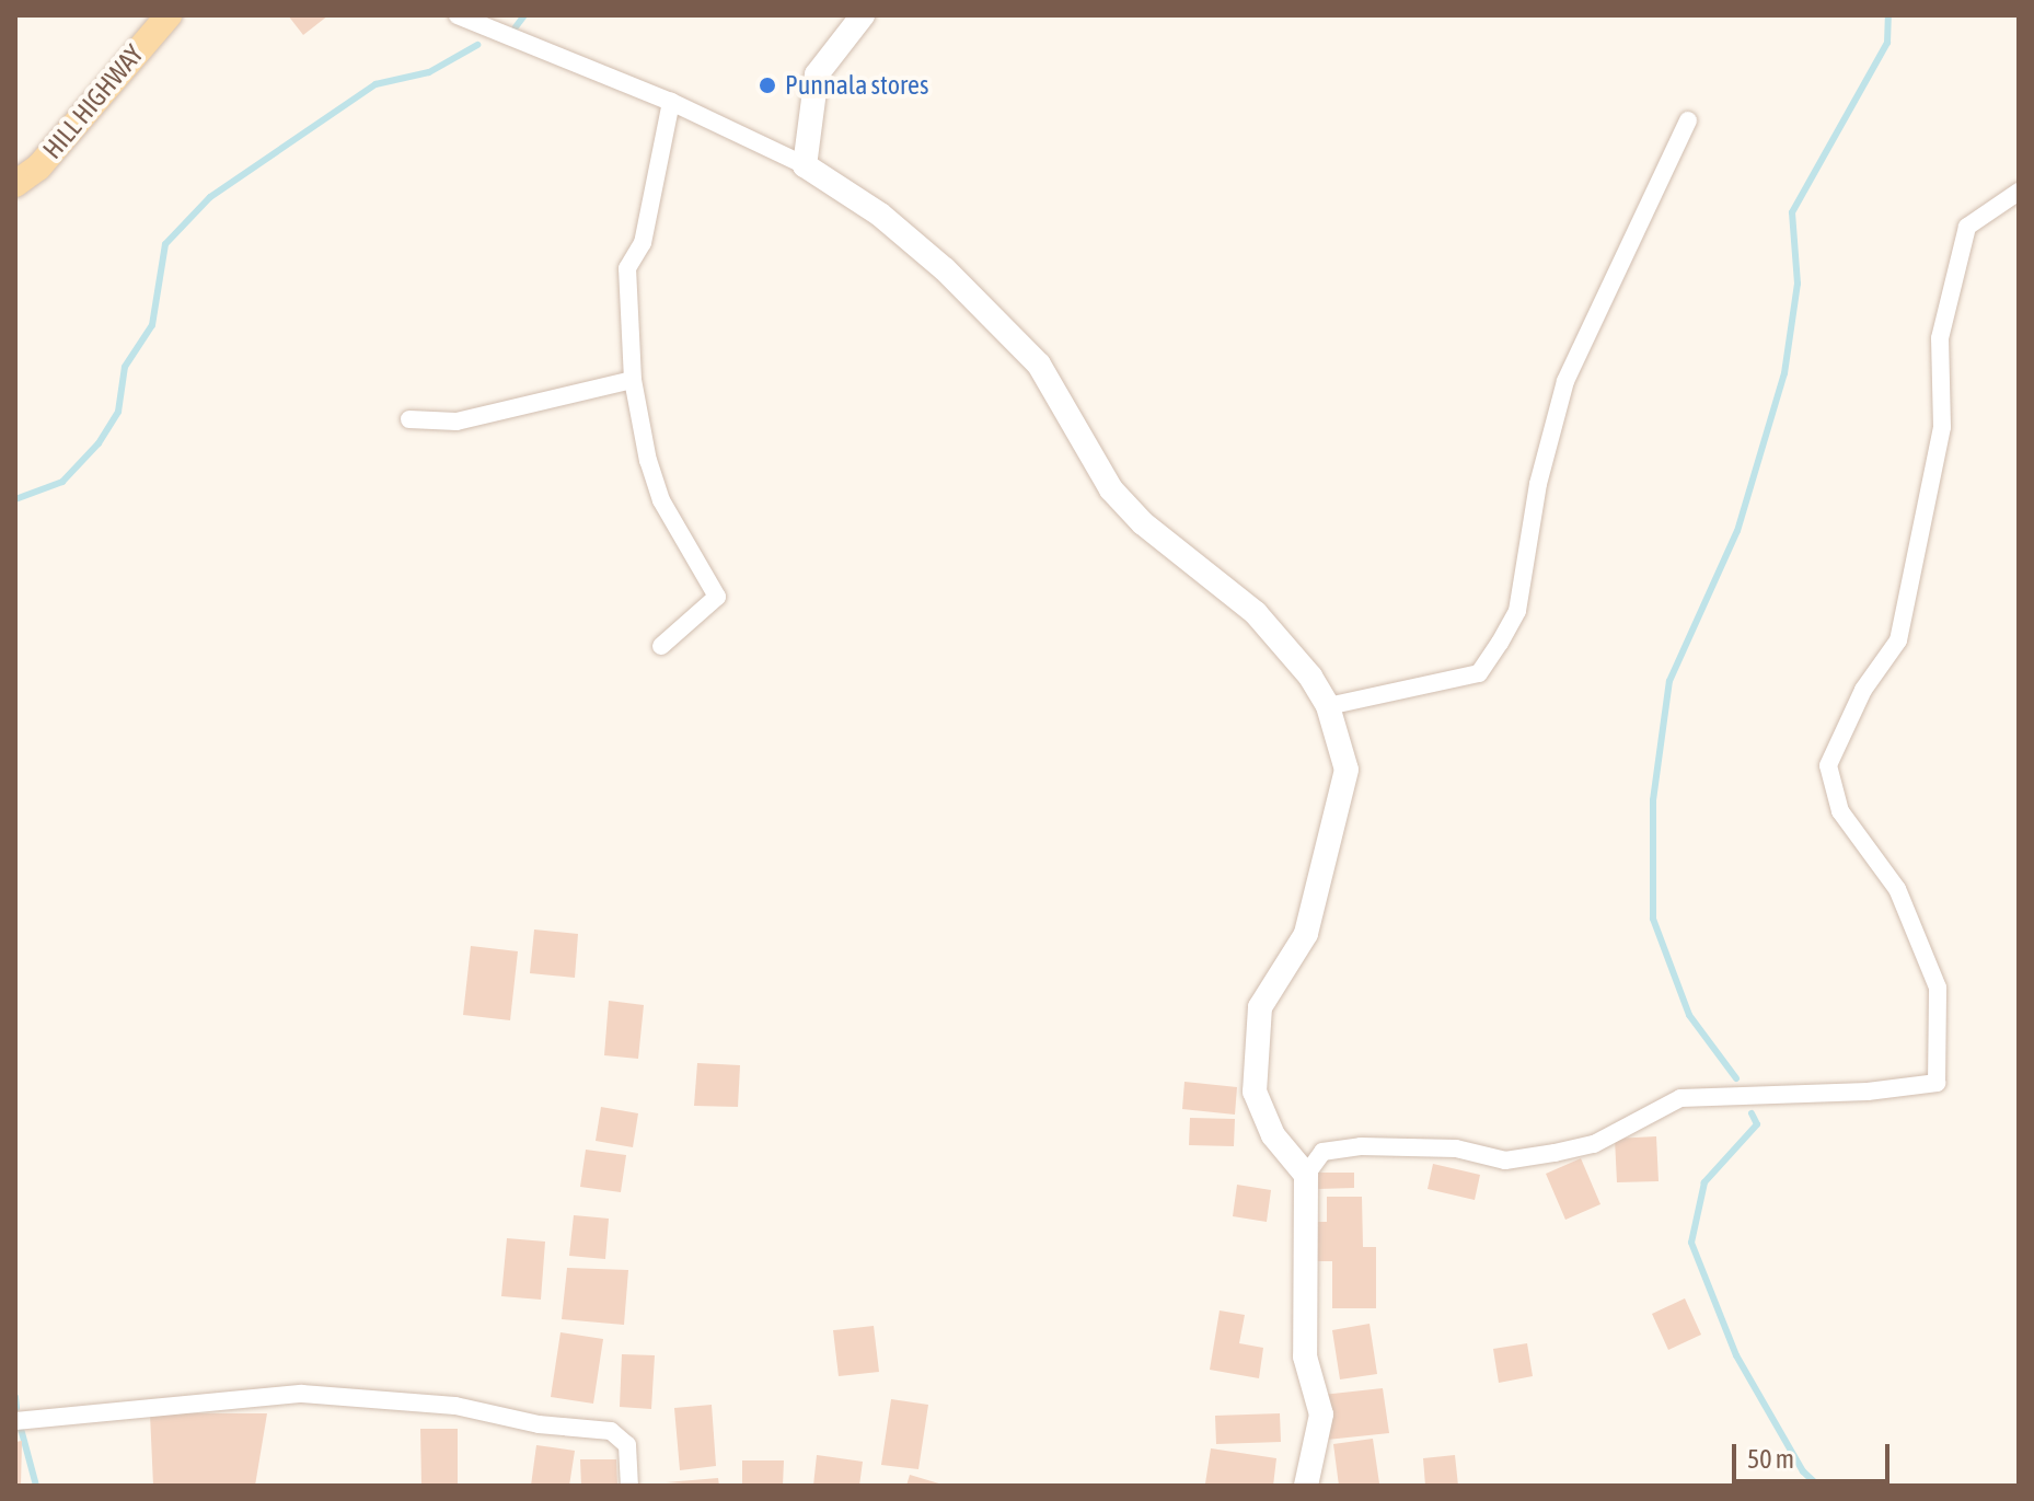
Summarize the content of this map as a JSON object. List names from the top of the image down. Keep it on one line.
{"streets":{"main road":["HILL HIGHWAY"]},"places":["Punnala stores"],"scale_bar":"50 m"}
